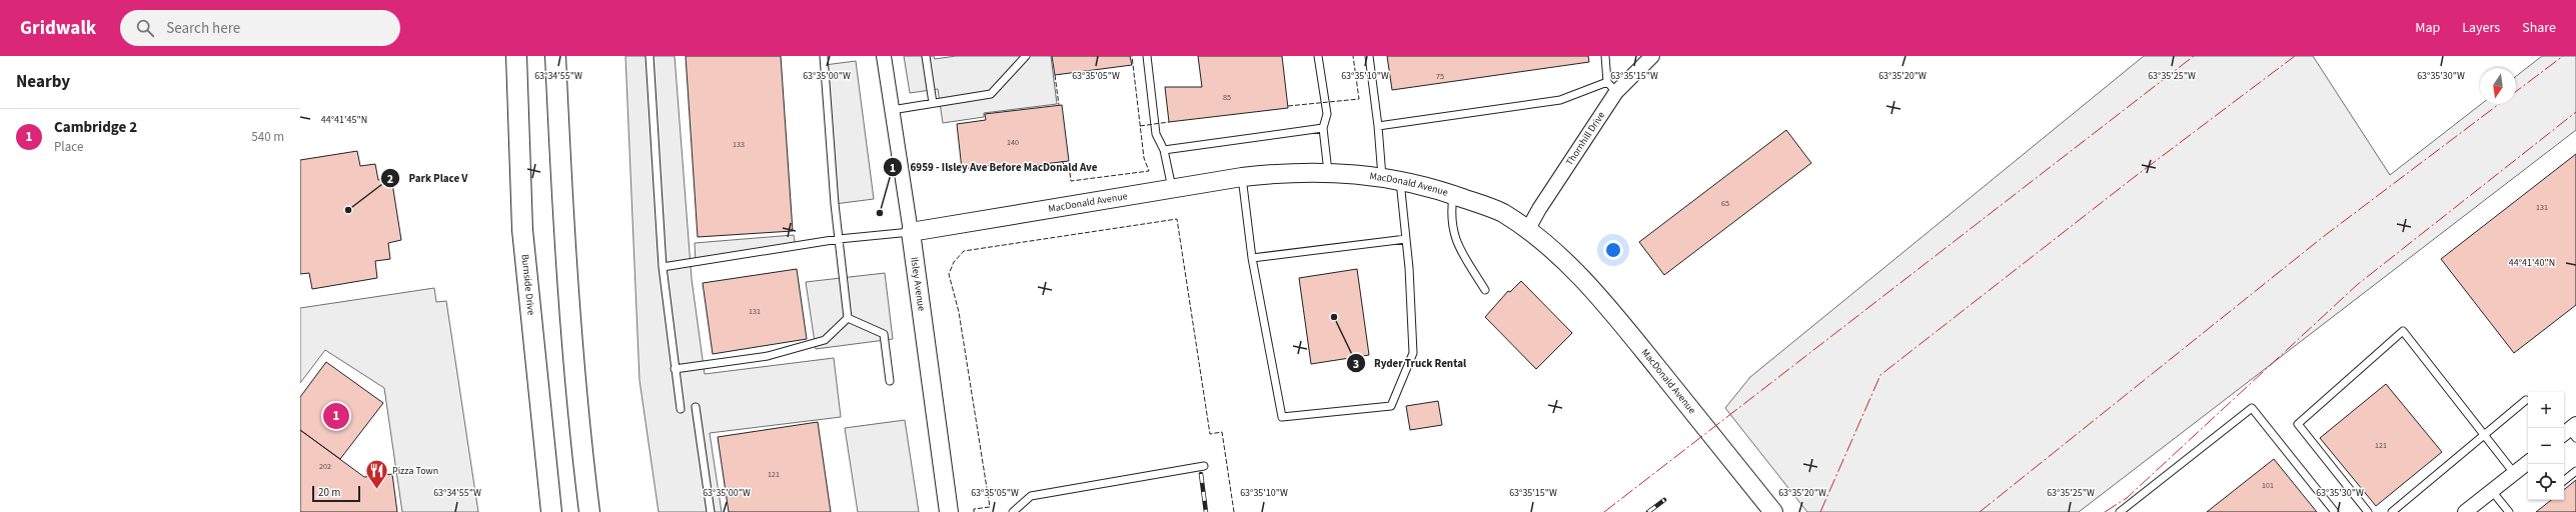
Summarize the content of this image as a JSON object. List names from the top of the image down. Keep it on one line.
{"streets":{"main road":["Burnside Drive"],"street":["Thornhill Drive","MacDonald Avenue","Ilsley Avenue"]},"crossings":[["Thornhill Drive","MacDonald Avenue"],["MacDonald Avenue","Ilsley Avenue"]],"places":{"other":["Park Place V","6959 - Ilsley Ave Before MacDonald Ave","Ryder Truck Rental"],"restaurant":["Pizza Town"]},"house_numbers":["75","85","140","133","65","131","131","121","202","121","101"],"scale_bar":"20 m","north":"bottom","page":{"header":"Gridwalk","search":"Search here","nav":["Map","Layers","Share"],"heading":"Nearby","list":[{"mark":"1","name":"Cambridge 2","note":"Place","value":"540 m"}],"map_buttons":["+","−"],"pins":"1","scale":"20 m"},"coordinates":["63°34'55\"W","63°35'00\"W","63°35'05\"W","63°35'10\"W","63°35'15\"W","63°35'20\"W","63°35'25\"W","63°35'30\"W","44°41'45\"N","44°41'40\"N"]}
